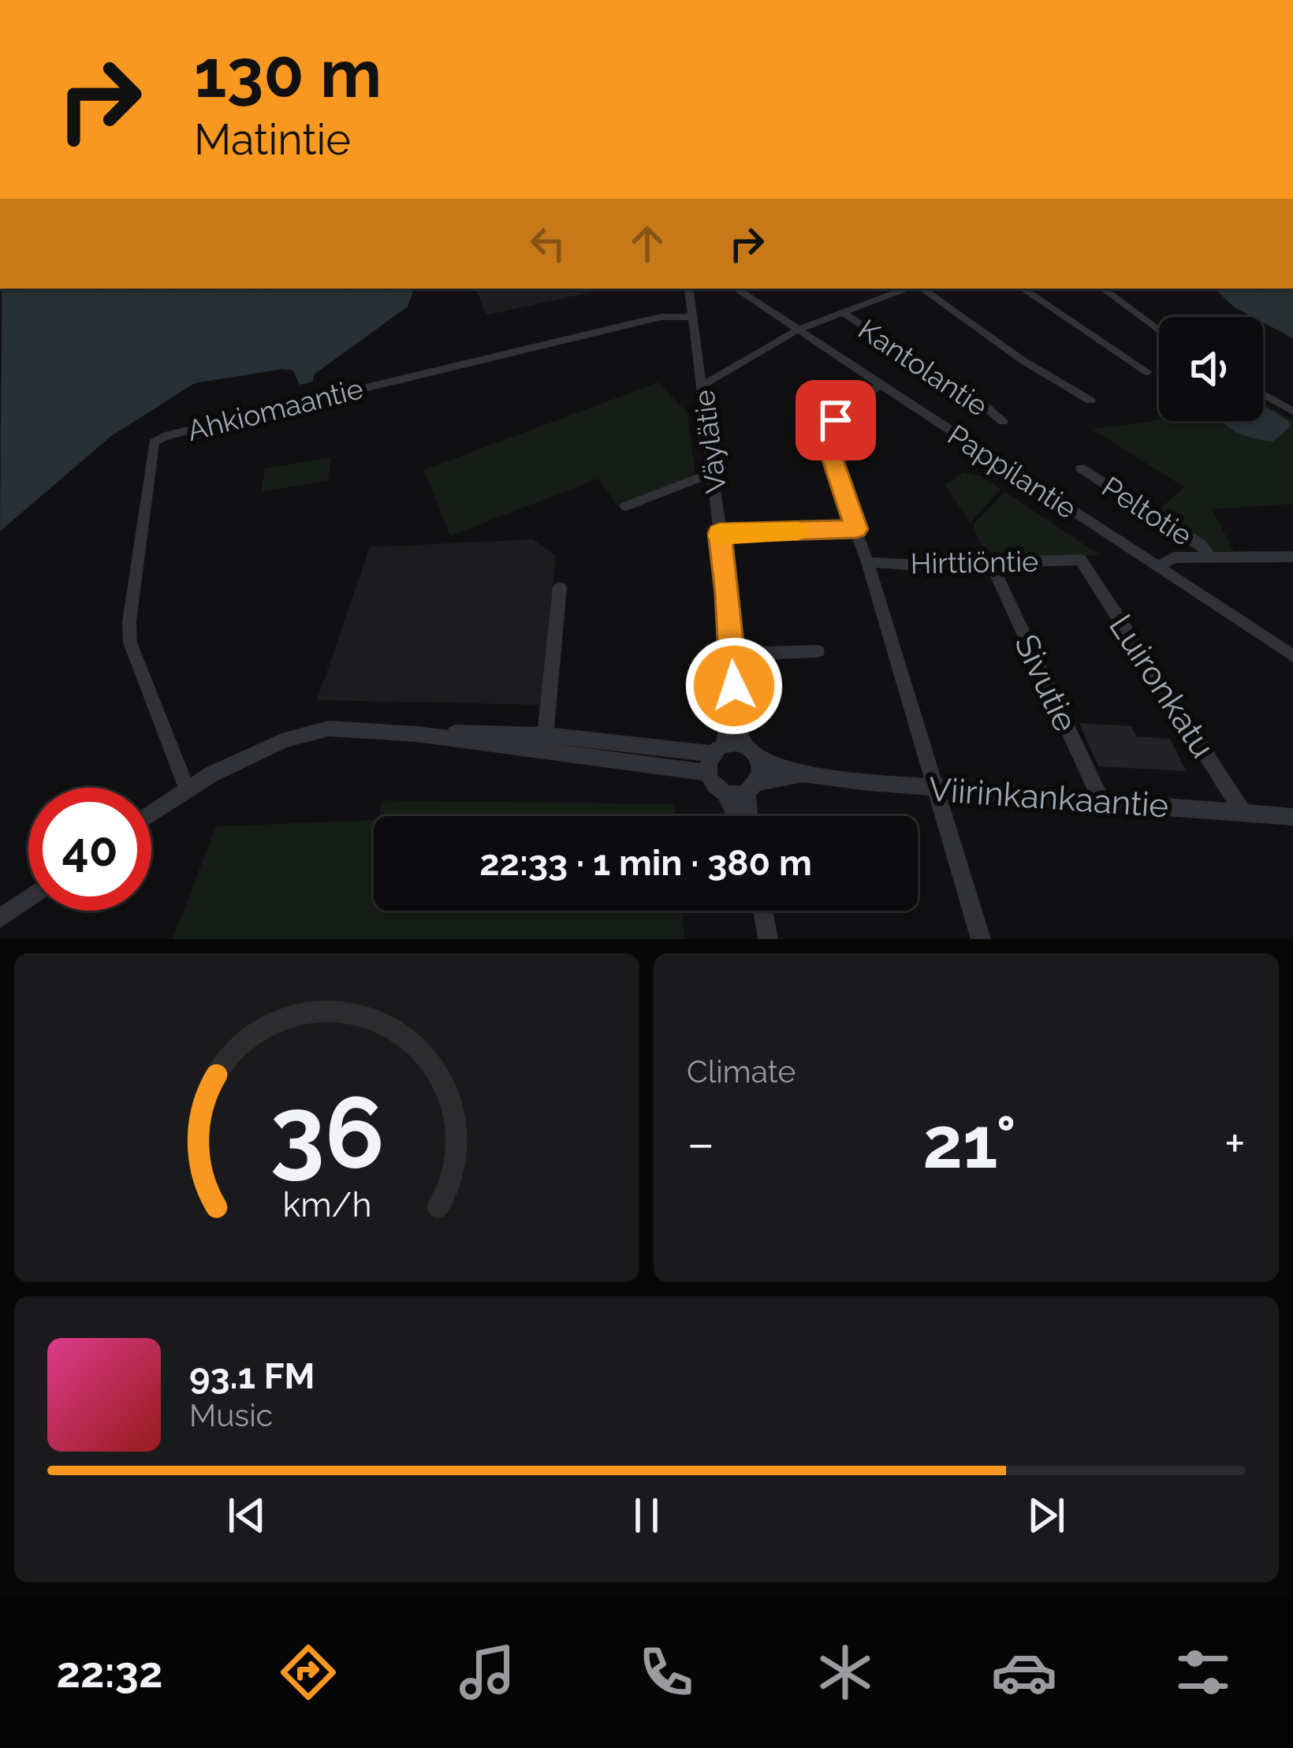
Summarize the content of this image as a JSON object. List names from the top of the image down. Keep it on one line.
{"streets":{"street":["Kantolantie","Ahkiomaantie","Väylätie","Pappilantie","Peltotie","Hirttiöntie","Sivutie","Luironkatu","Viirinkankaantie"]},"crossings":[["Ahkiomaantie","Väylätie"],["Väylätie","Viirinkankaantie"],["Hirttiöntie","Sivutie"],["Hirttiöntie","Luironkatu"],["Sivutie","Viirinkankaantie"],["Luironkatu","Viirinkankaantie"]],"page":{"turn":["130 m","Matintie"],"limit":"40","trip":"22:33 · 1 min · 380 m","tile":"Climate","heat":["−","21°","+"],"song":["93.1 FM","Music"],"tabs":"22:32","gauge":["36","km/h"]}}
